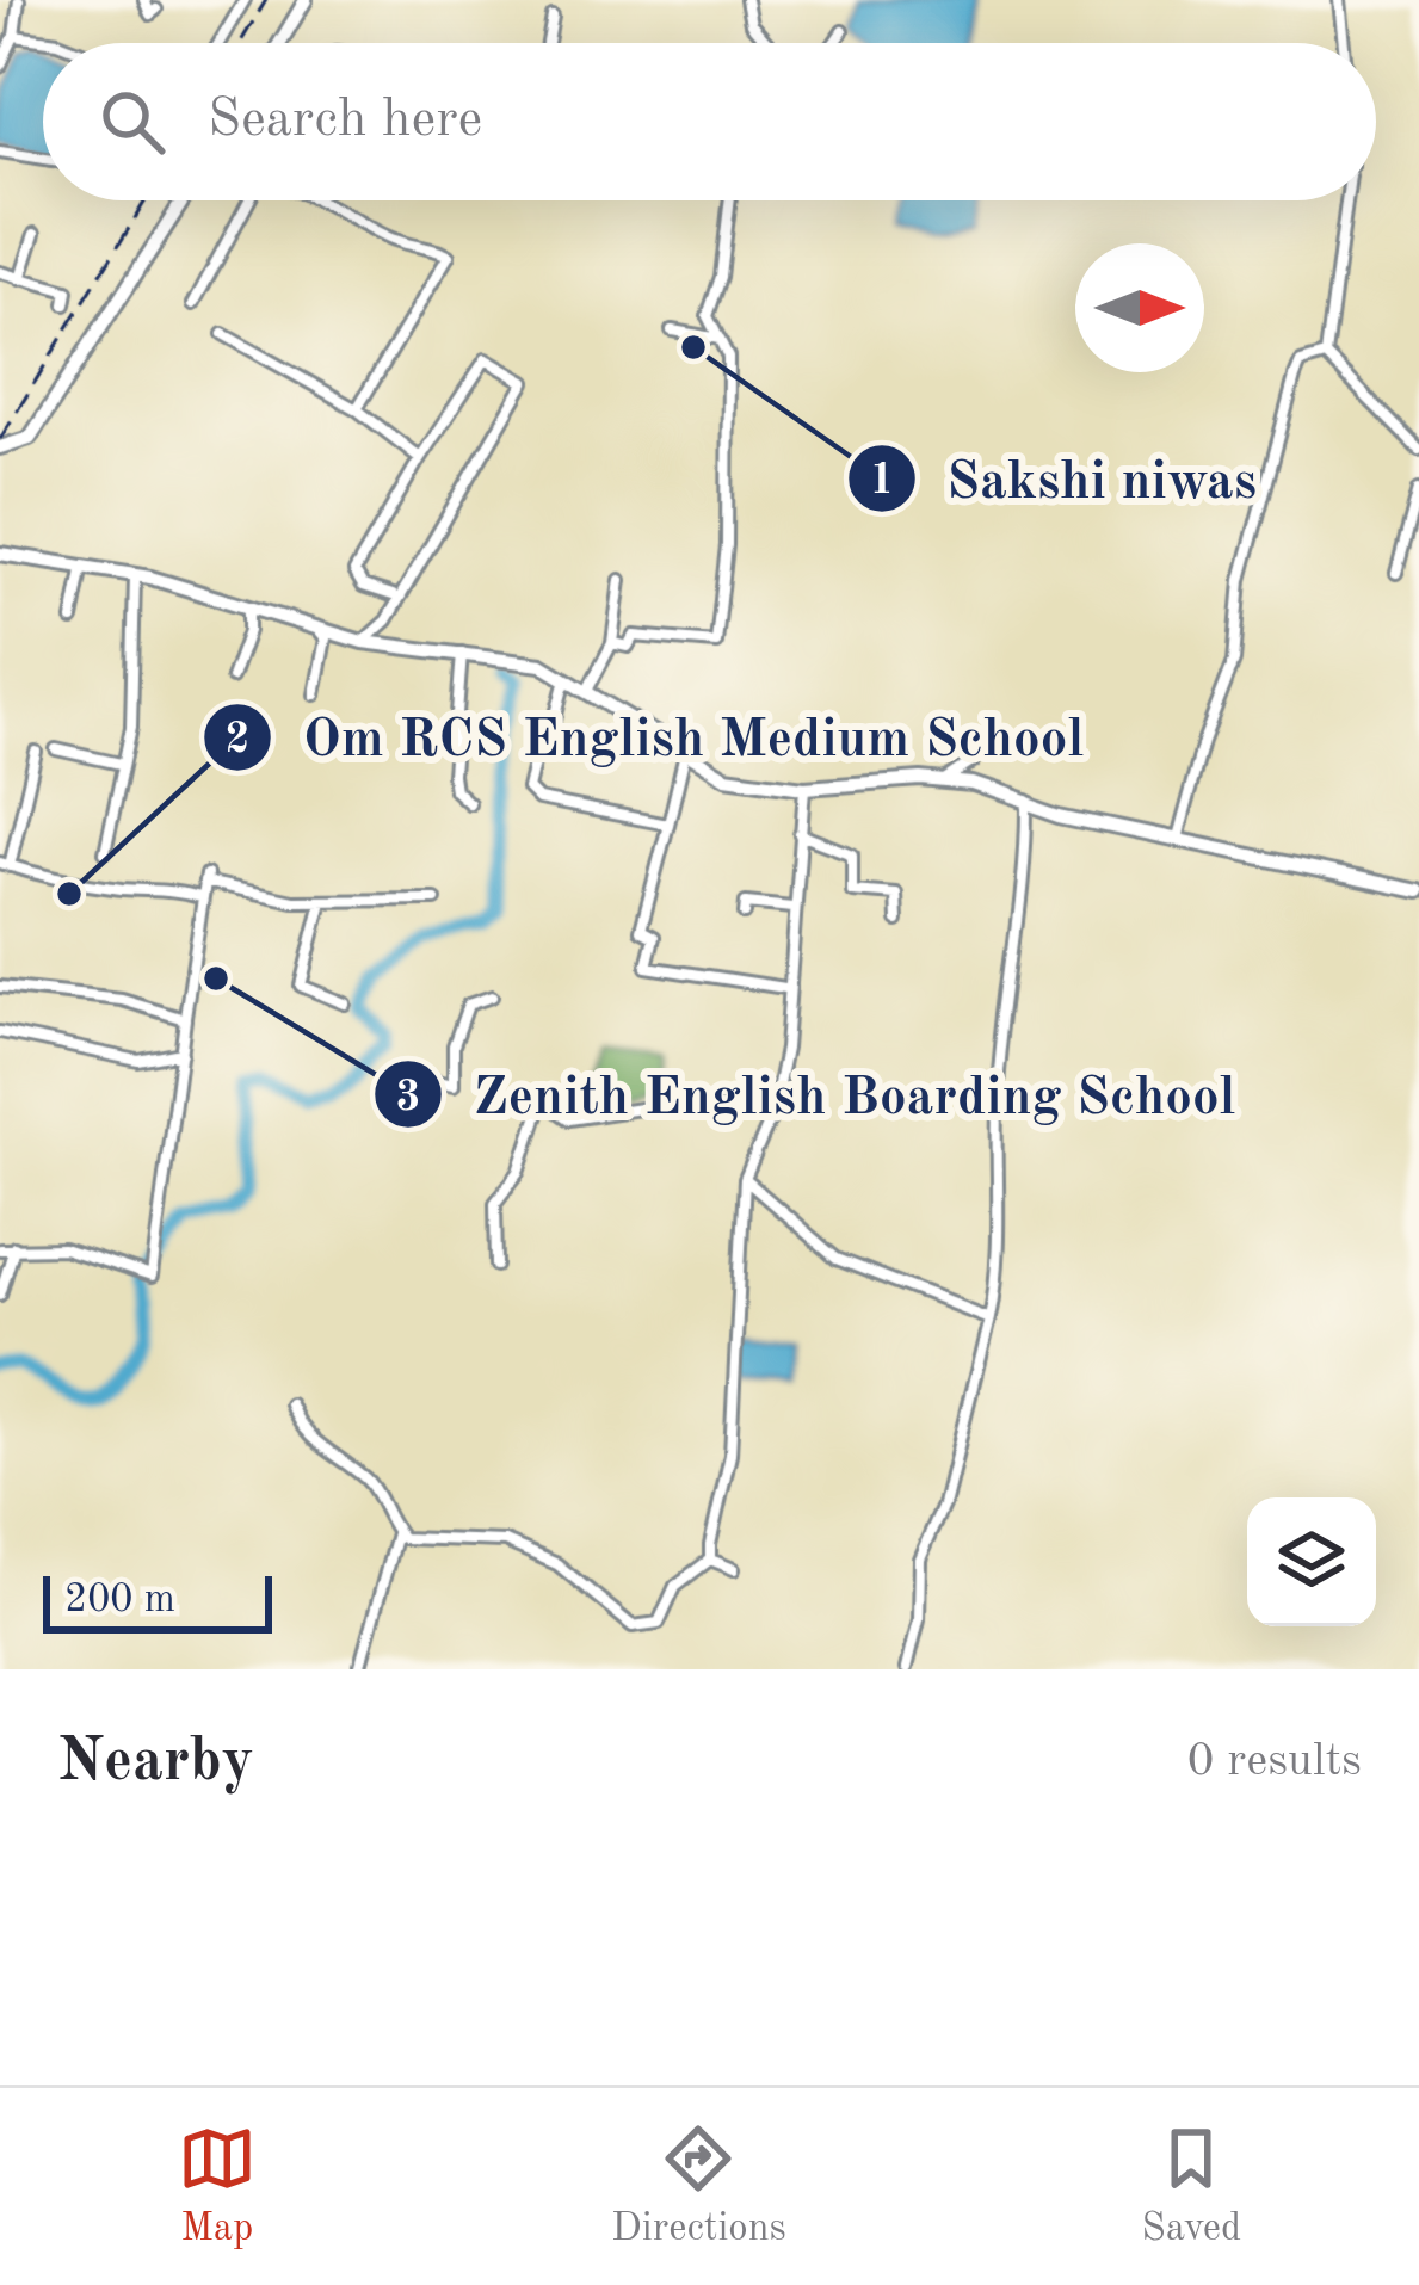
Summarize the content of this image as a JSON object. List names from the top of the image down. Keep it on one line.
{"places":["Sakshi niwas","Om RCS English Medium School","Zenith English Boarding School"],"scale_bar":"200 m","north":"right","page":{"search":"Search here","scale":"200 m","heading":["Nearby","0 results"],"nav":["Map","Directions","Saved"]}}
